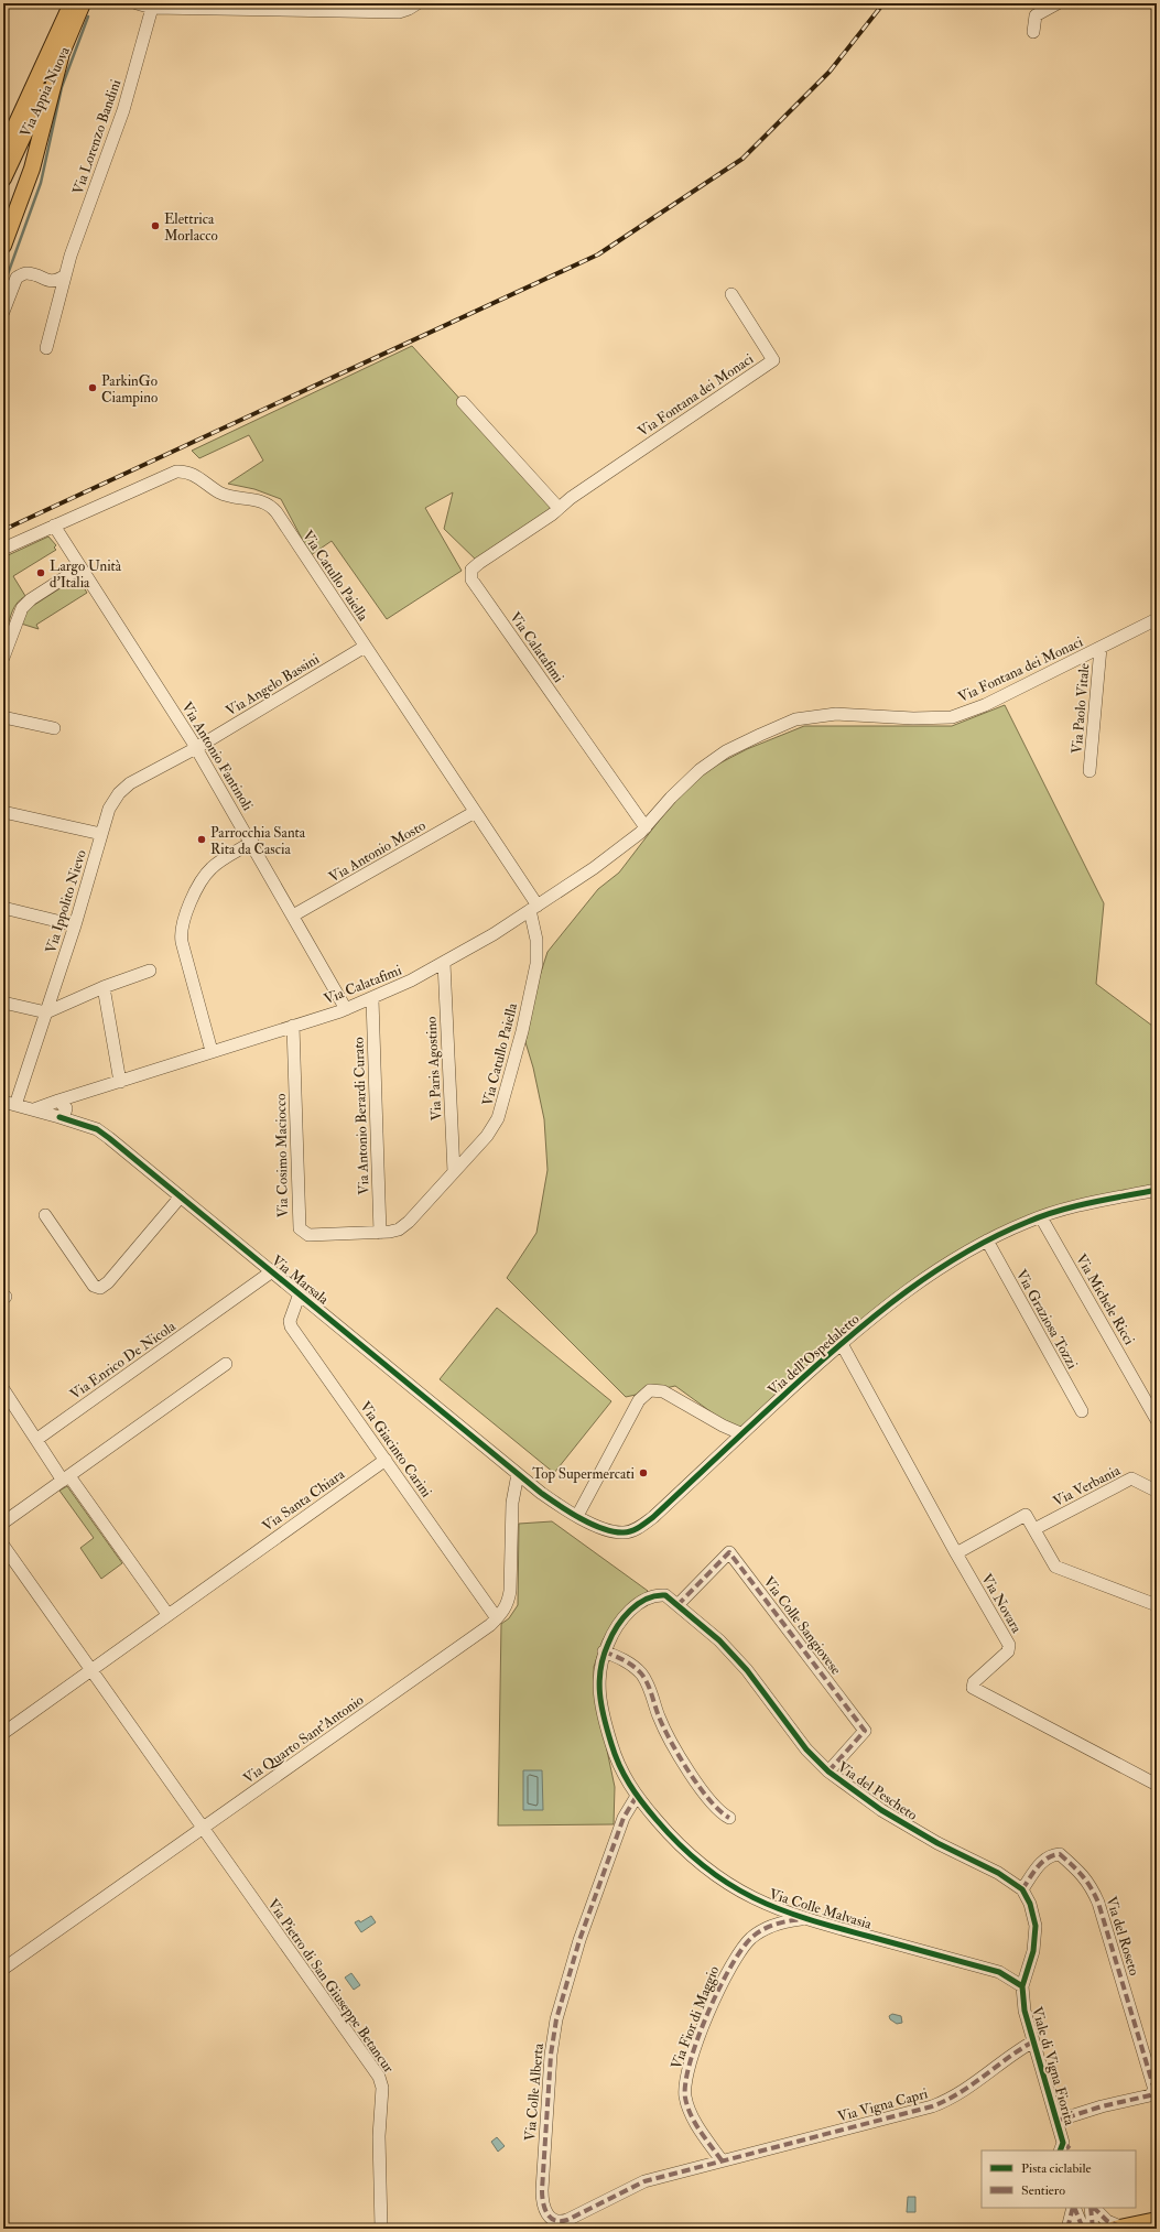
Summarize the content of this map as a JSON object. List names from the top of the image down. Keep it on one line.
{"streets":{"main road":["Via Appia Nuova"],"street":["Via Lorenzo Bandini","Via Fontana dei Monaci","Via Catullo Paiella","Via Calatafimi","Via Angelo Bassini","Via Paolo Vitale","Via Antonio Fantinoli","Via Antonio Mosto","Via Ippolito Nievo","Via Paris Agostino","Via Antonio Berardi Curato","Via Cosimo Maciocco","Via Marsala","Via Michele Ricci","Via Graziosa Tozzi","Via dell'Ospedaletto","Via Enrico De Nicola","Via Giacinto Carini","Via Verbania","Via Santa Chiara","Via Novara","Via Colle Sangiovese","Via Quarto Sant'Antonio","Via del Pescheto","Via Colle Malvasia","Via del Roseto","Via Pietro di San Giuseppe Betancur","Via Fior di Maggio","Viale di Vigna Fiorita","Via Colle Alberta","Via Vigna Capri"]},"crossings":[["Via Fontana dei Monaci","Via Calatafimi"],["Via Fontana dei Monaci","Via Paolo Vitale"],["Via Catullo Paiella","Via Calatafimi"],["Via Catullo Paiella","Via Angelo Bassini"],["Via Catullo Paiella","Via Antonio Fantinoli"],["Via Catullo Paiella","Via Antonio Mosto"],["Via Catullo Paiella","Via Paris Agostino"],["Via Catullo Paiella","Via Antonio Berardi Curato"],["Via Catullo Paiella","Via Cosimo Maciocco"],["Via Calatafimi","Via Antonio Fantinoli"],["Via Calatafimi","Via Ippolito Nievo"],["Via Calatafimi","Via Paris Agostino"],["Via Calatafimi","Via Antonio Berardi Curato"],["Via Calatafimi","Via Cosimo Maciocco"],["Via Calatafimi","Via Marsala"],["Via Angelo Bassini","Via Antonio Fantinoli"],["Via Angelo Bassini","Via Ippolito Nievo"],["Via Antonio Fantinoli","Via Antonio Mosto"],["Via Antonio Fantinoli","Via Ippolito Nievo"],["Via Antonio Berardi Curato","Via Cosimo Maciocco"],["Via Marsala","Via dell'Ospedaletto"],["Via Marsala","Via Enrico De Nicola"],["Via Marsala","Via Giacinto Carini"],["Via Marsala","Via Quarto Sant'Antonio"],["Via Michele Ricci","Via dell'Ospedaletto"],["Via Graziosa Tozzi","Via dell'Ospedaletto"],["Via dell'Ospedaletto","Via Novara"],["Via dell'Ospedaletto","Via Quarto Sant'Antonio"],["Via Giacinto Carini","Via Santa Chiara"],["Via Giacinto Carini","Via Quarto Sant'Antonio"],["Via Santa Chiara","Via Pietro di San Giuseppe Betancur"],["Via Colle Sangiovese","Via del Pescheto"],["Via Colle Sangiovese","Via Colle Malvasia"],["Via Quarto Sant'Antonio","Via Pietro di San Giuseppe Betancur"],["Via del Pescheto","Via Colle Malvasia"],["Via del Pescheto","Via del Roseto"],["Via Colle Malvasia","Via Fior di Maggio"],["Via Colle Malvasia","Viale di Vigna Fiorita"],["Via Colle Malvasia","Via Colle Alberta"],["Via del Roseto","Viale di Vigna Fiorita"],["Via Fior di Maggio","Via Colle Alberta"],["Via Fior di Maggio","Via Vigna Capri"],["Viale di Vigna Fiorita","Via Vigna Capri"],["Via Colle Alberta","Via Vigna Capri"]],"places":["Elettrica Morlacco","ParkinGo Ciampino","Largo Unità d'Italia","Parrocchia Santa Rita da Cascia","Top Supermercati"],"legend":["Pista ciclabile","Sentiero"]}
